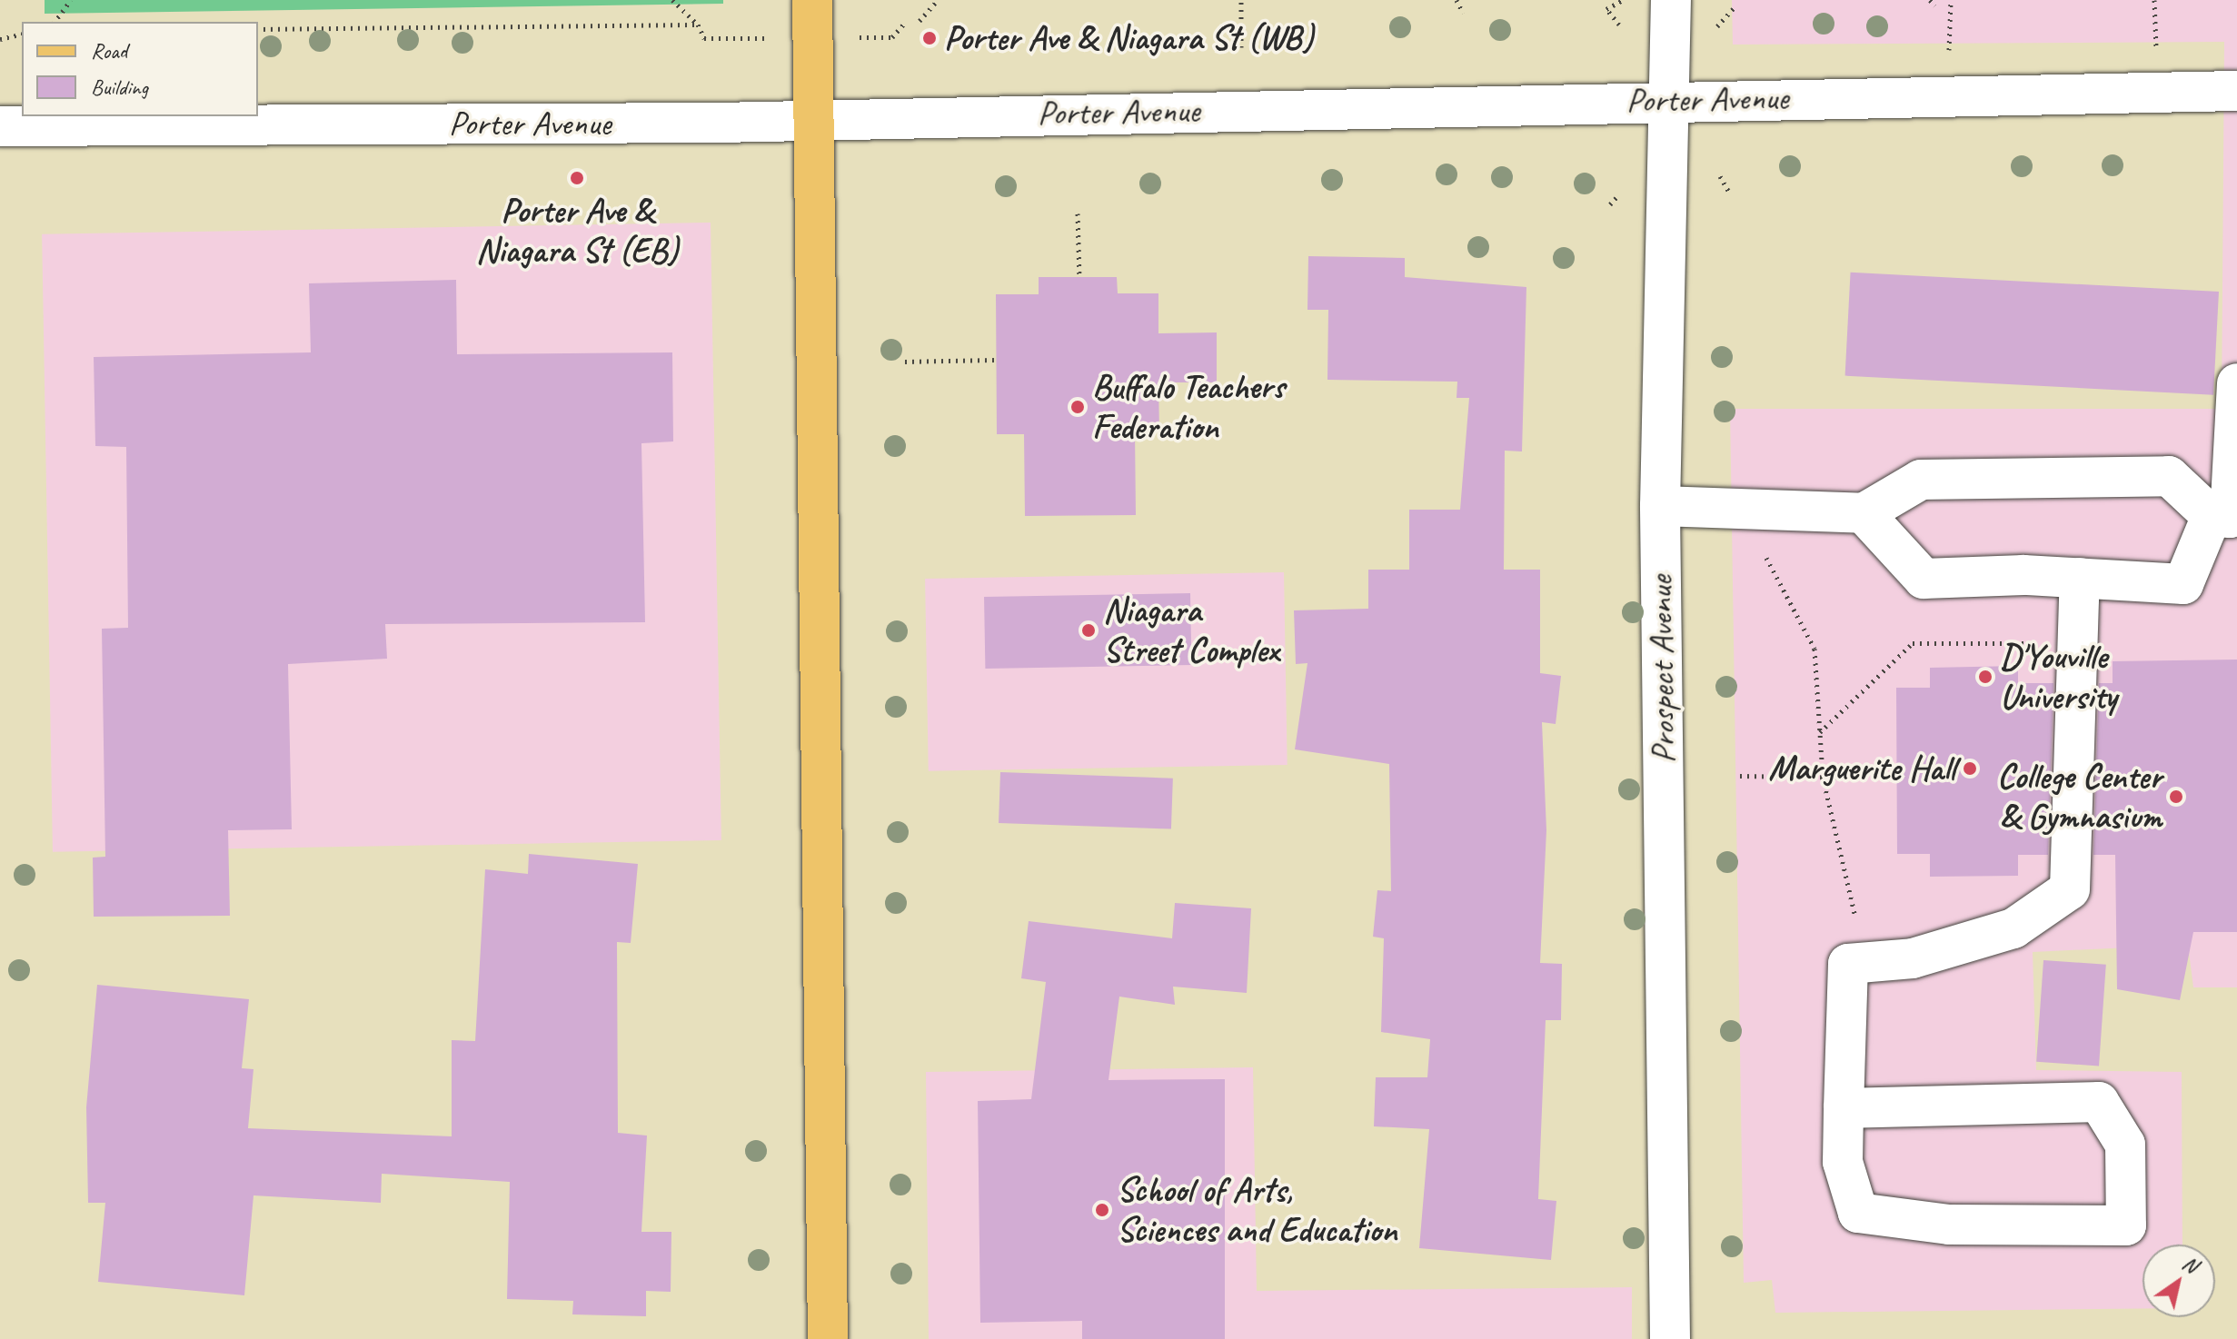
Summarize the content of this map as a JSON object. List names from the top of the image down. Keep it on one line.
{"streets":{"street":["Porter Avenue","Prospect Avenue"]},"crossings":[["Porter Avenue","Prospect Avenue"]],"places":["Porter Ave & Niagara St (WB)","Porter Ave & Niagara St (EB)","Buffalo Teachers Federation","Niagara Street Complex","D'Youville University","Marguerite Hall","College Center & Gymnasium","School of Arts, Sciences and Education"],"legend":["Road","Building"],"north":"top right"}
